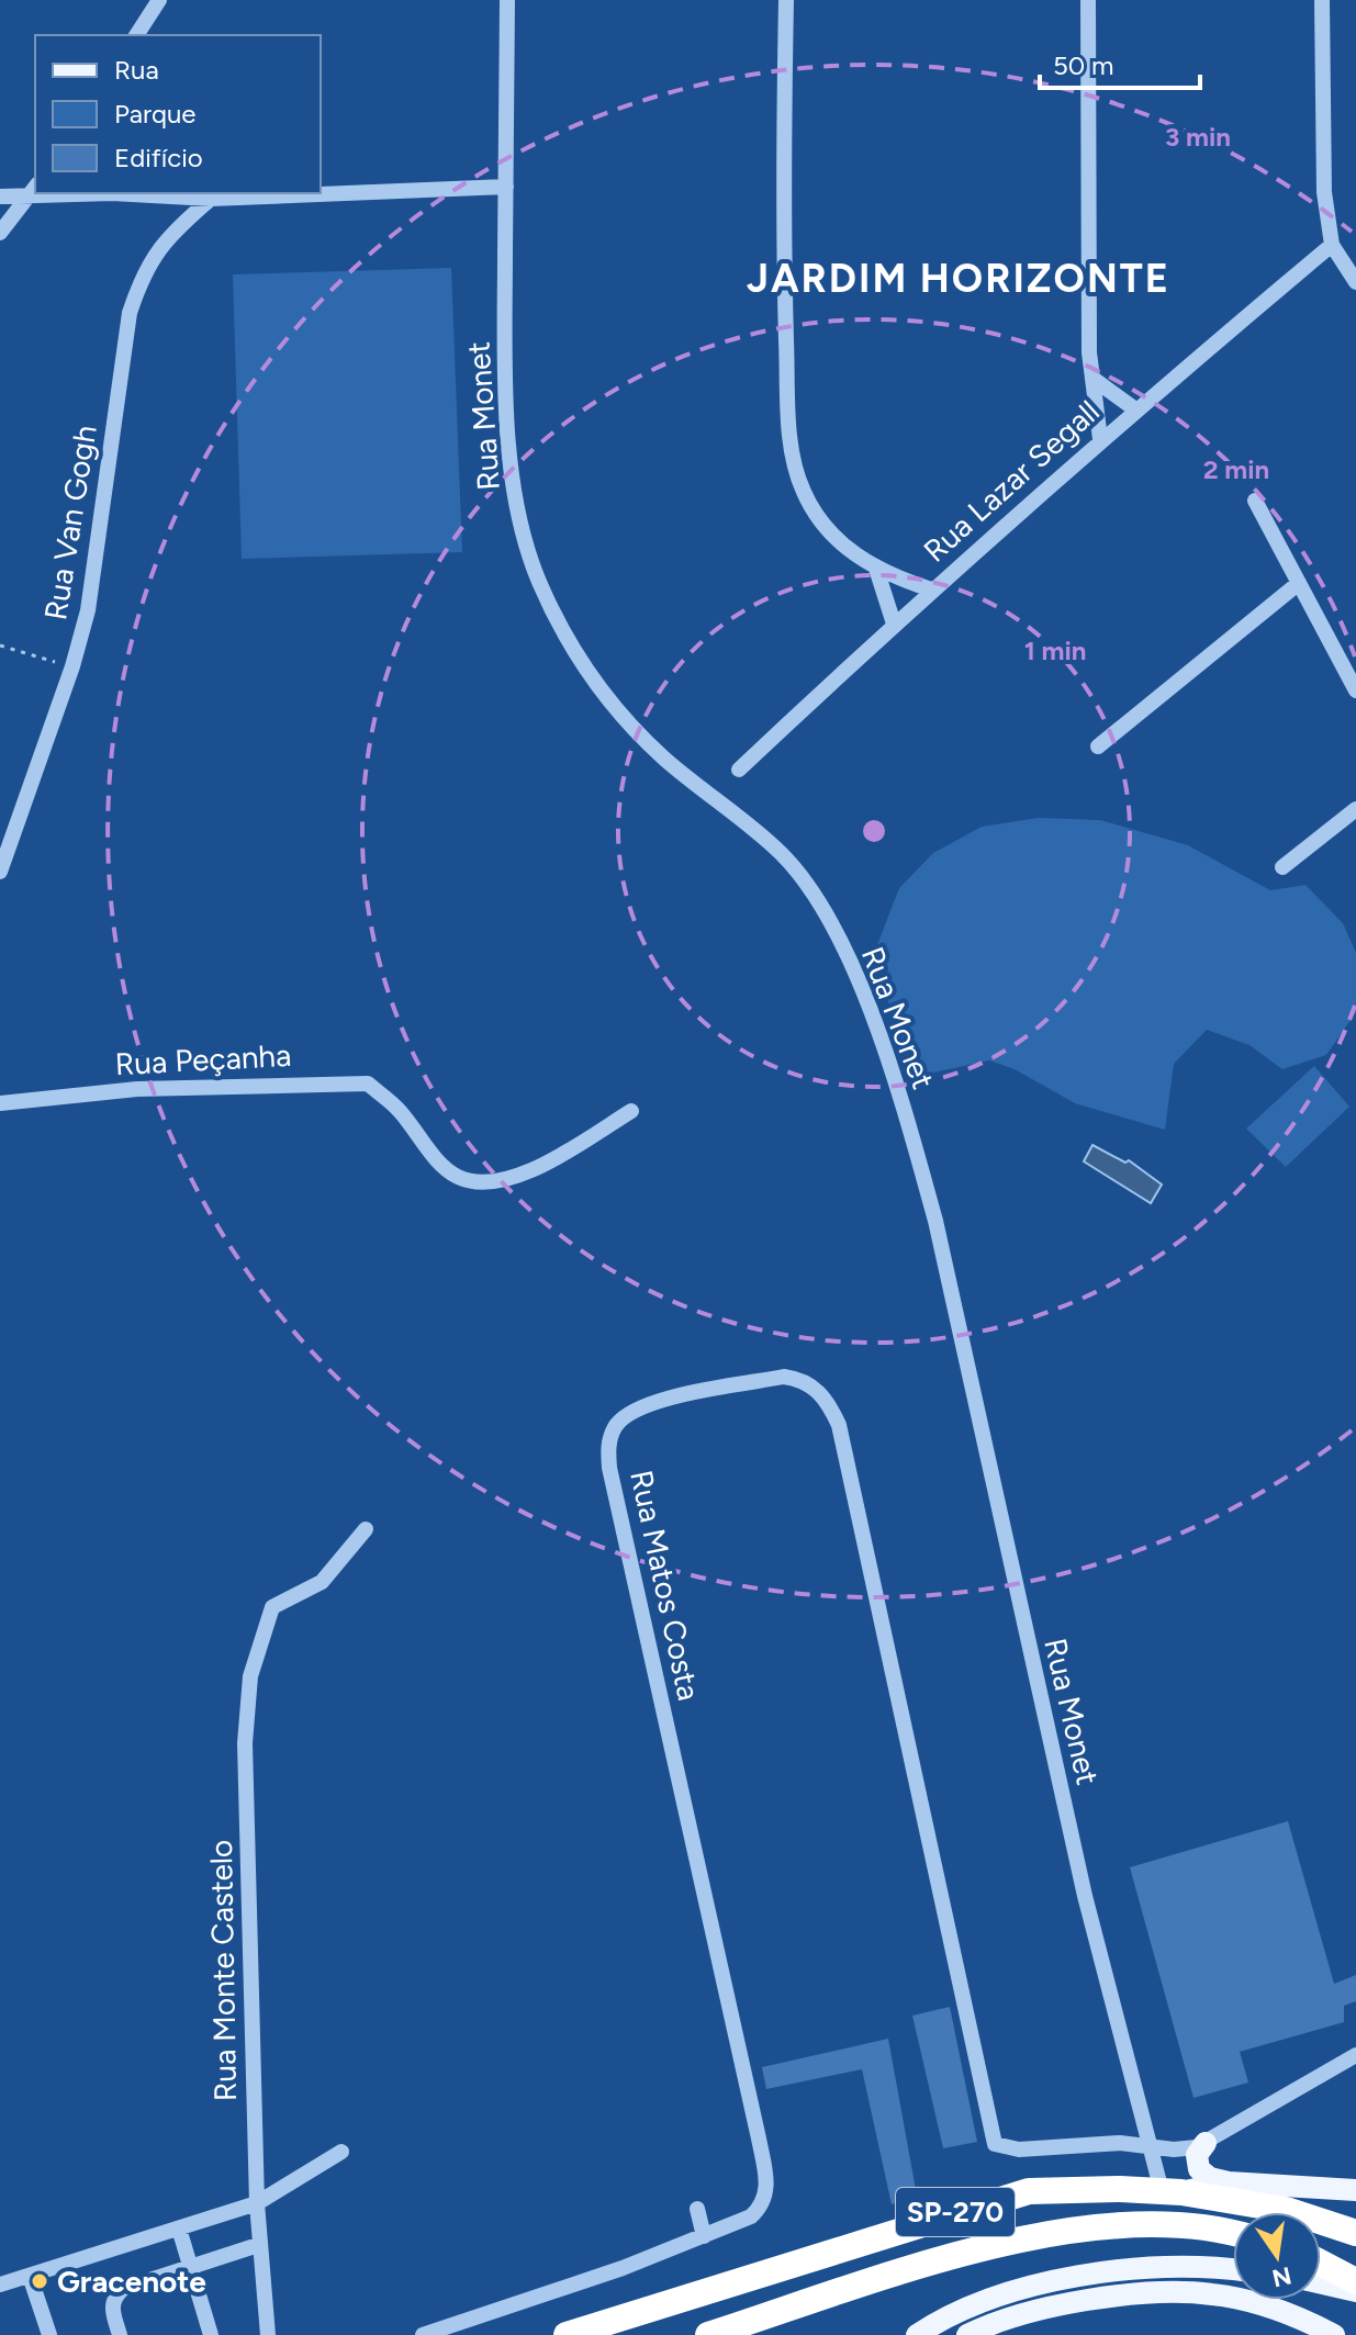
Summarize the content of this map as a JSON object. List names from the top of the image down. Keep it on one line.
{"streets":{"highway":["SP-270"],"street":["Rua Monet","Rua Lazar Segall","Rua Van Gogh","Rua Peçanha","Rua Matos Costa","Rua Monte Castelo"]},"crossings":[["Rua Monet","Rua Matos Costa"],["Rua Monet","SP-270"]],"districts":["JARDIM HORIZONTE"],"places":["Gracenote"],"legend":["Rua","Parque","Edifício"],"scale_bar":"50 m","north":"bottom","rings":["3 min","2 min","1 min"]}
